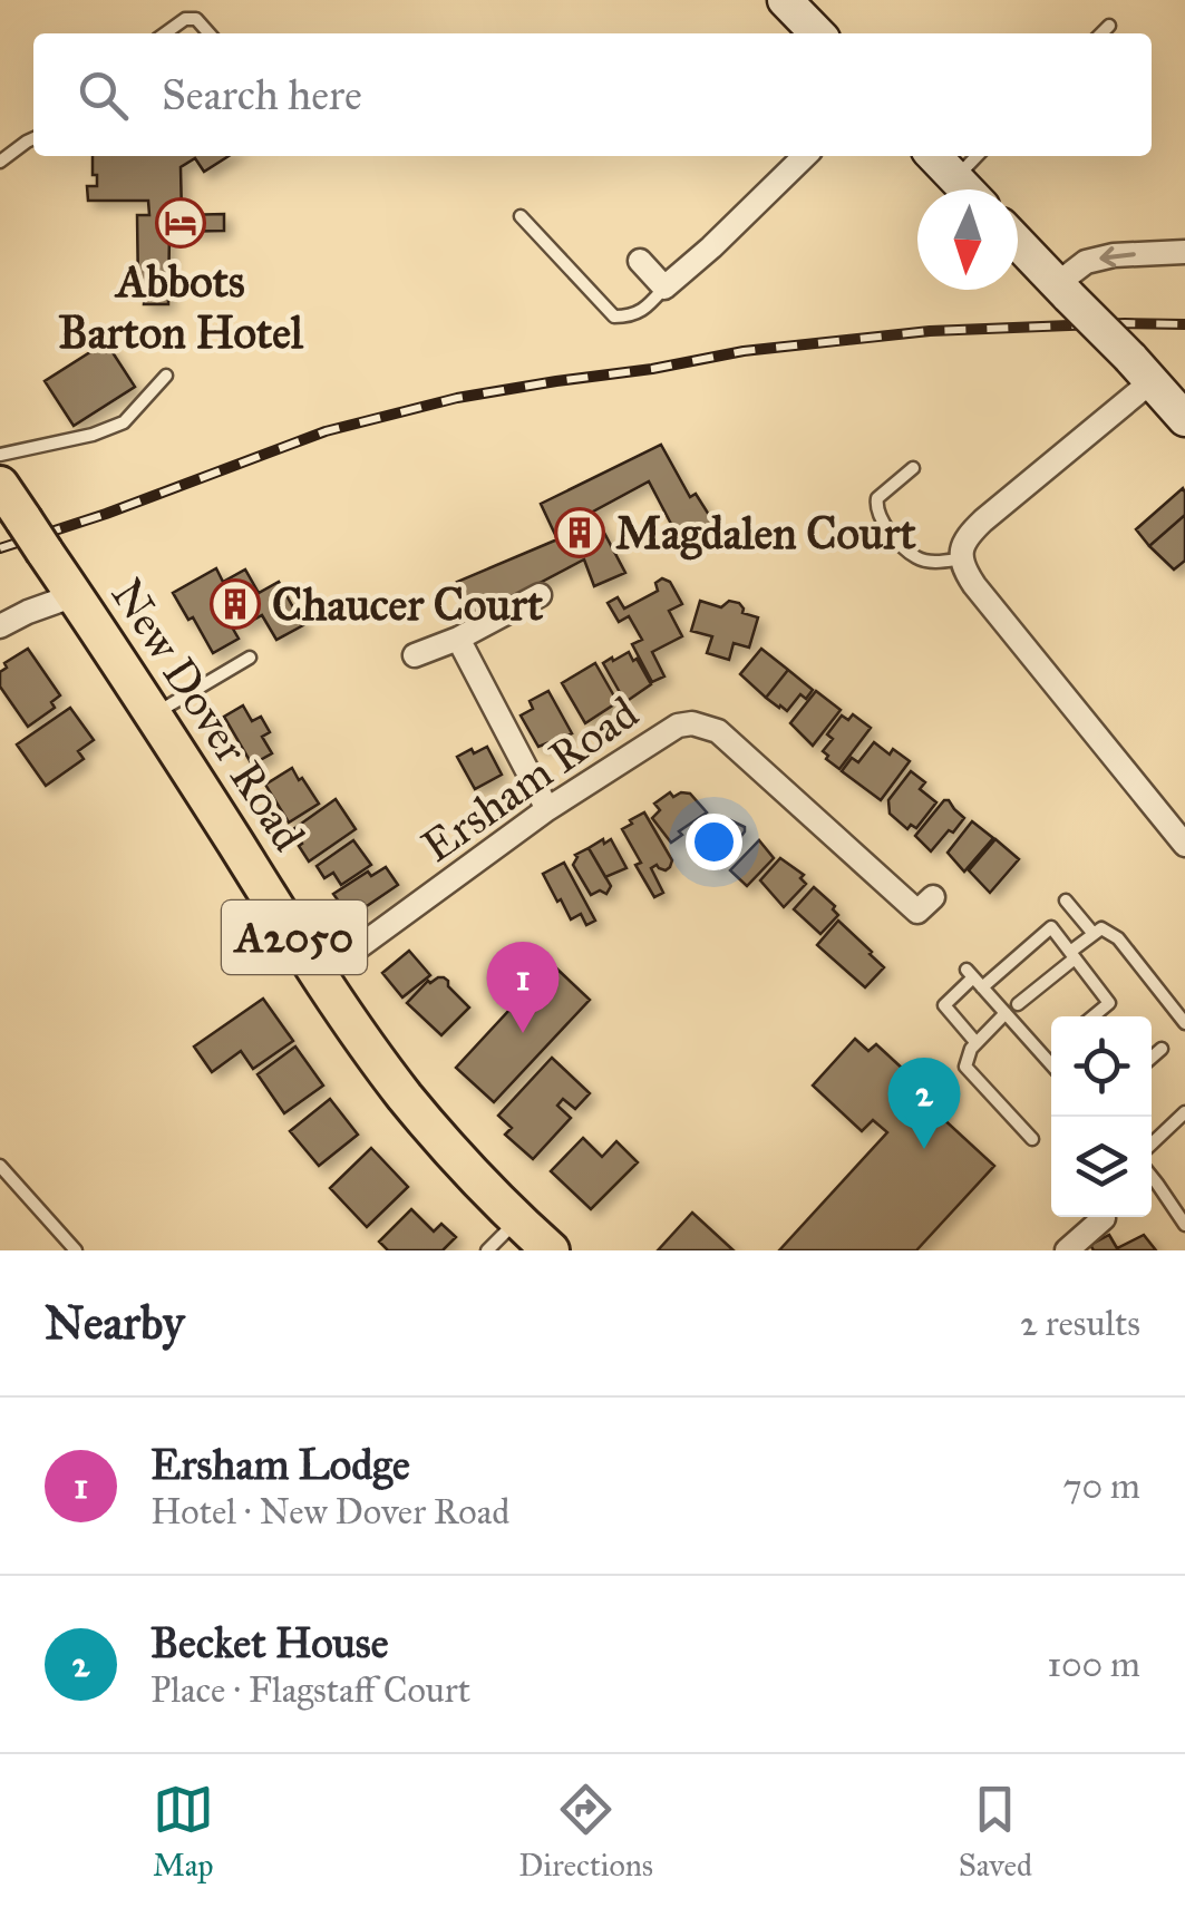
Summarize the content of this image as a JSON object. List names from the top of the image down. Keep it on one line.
{"streets":{"main road":["New Dover Road","A2050"],"street":["Ersham Road"]},"crossings":[["New Dover Road","Ersham Road"]],"places":{"hotel":["Abbots Barton Hotel"],"building":["Magdalen Court","Chaucer Court"]},"north":"bottom","page":{"search":"Search here","pins":["1","2"],"heading":["Nearby","2 results"],"list":[{"mark":"1","name":"Ersham Lodge","note":"Hotel · New Dover Road","value":"70 m"},{"mark":"2","name":"Becket House","note":"Place · Flagstaff Court","value":"100 m"}],"nav":["Map","Directions","Saved"]}}
